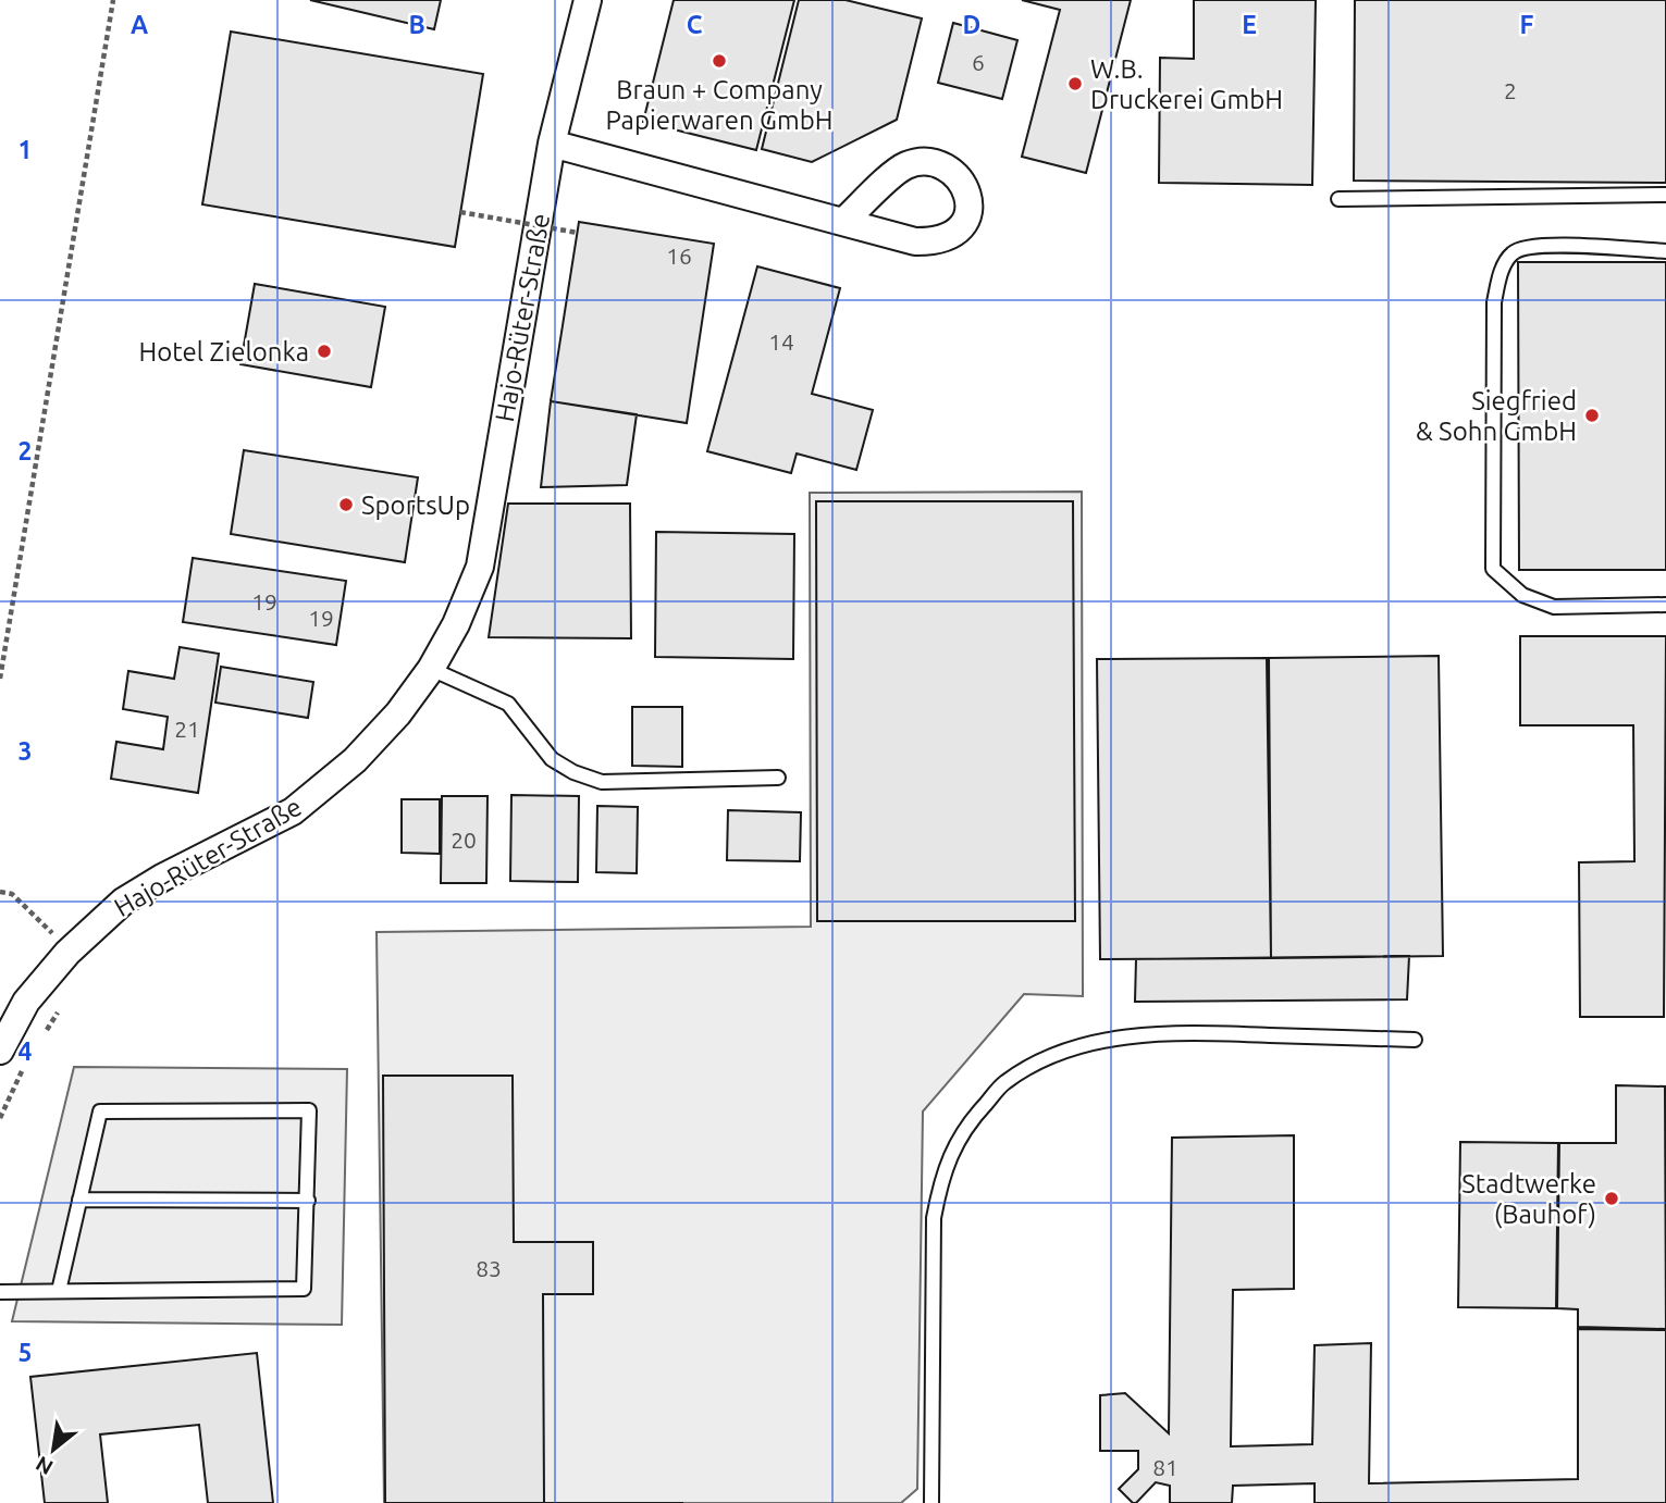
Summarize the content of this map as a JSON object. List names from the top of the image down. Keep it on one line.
{"streets":{"street":["Hajo-Rüter-Straße"]},"places":["Braun + Company Papierwaren GmbH","W.B. Druckerei GmbH","Hotel Zielonka","Siegfried & Sohn GmbH","SportsUp","Stadtwerke (Bauhof)"],"house_numbers":["6","2","16","14","19","19","21","20","83","81"],"north":"bottom left","grid":{"columns":["A","B","C","D","E","F"],"rows":["1","2","3","4","5"]}}
